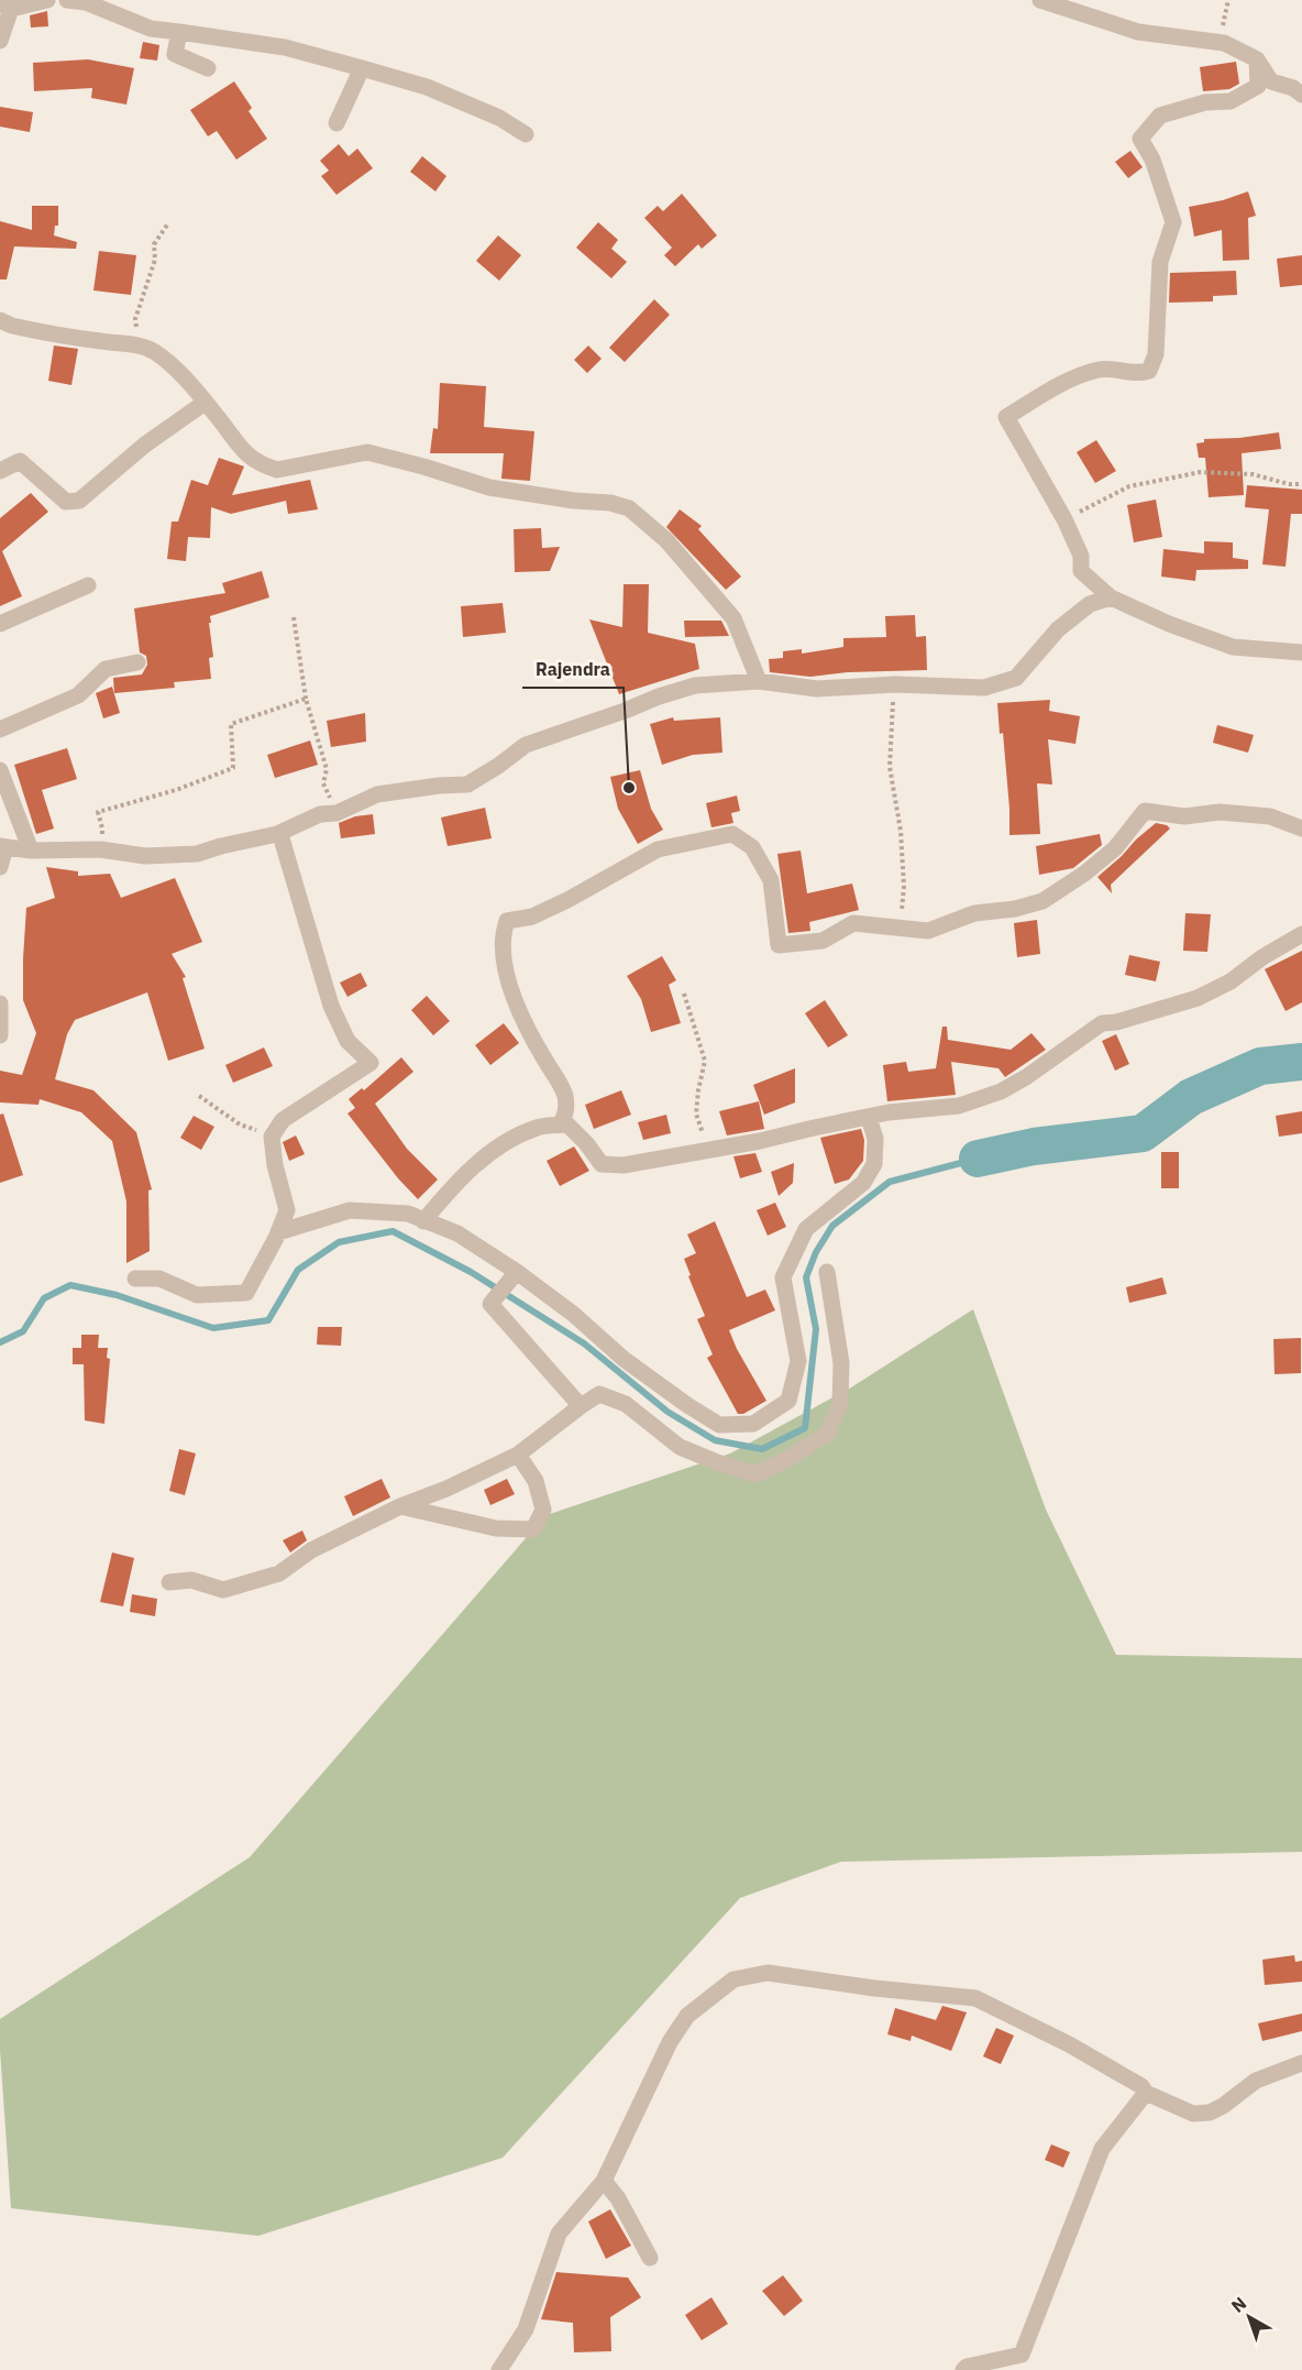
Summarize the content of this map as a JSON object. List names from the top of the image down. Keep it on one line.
{"places":["Rajendra"],"north":"top left"}
